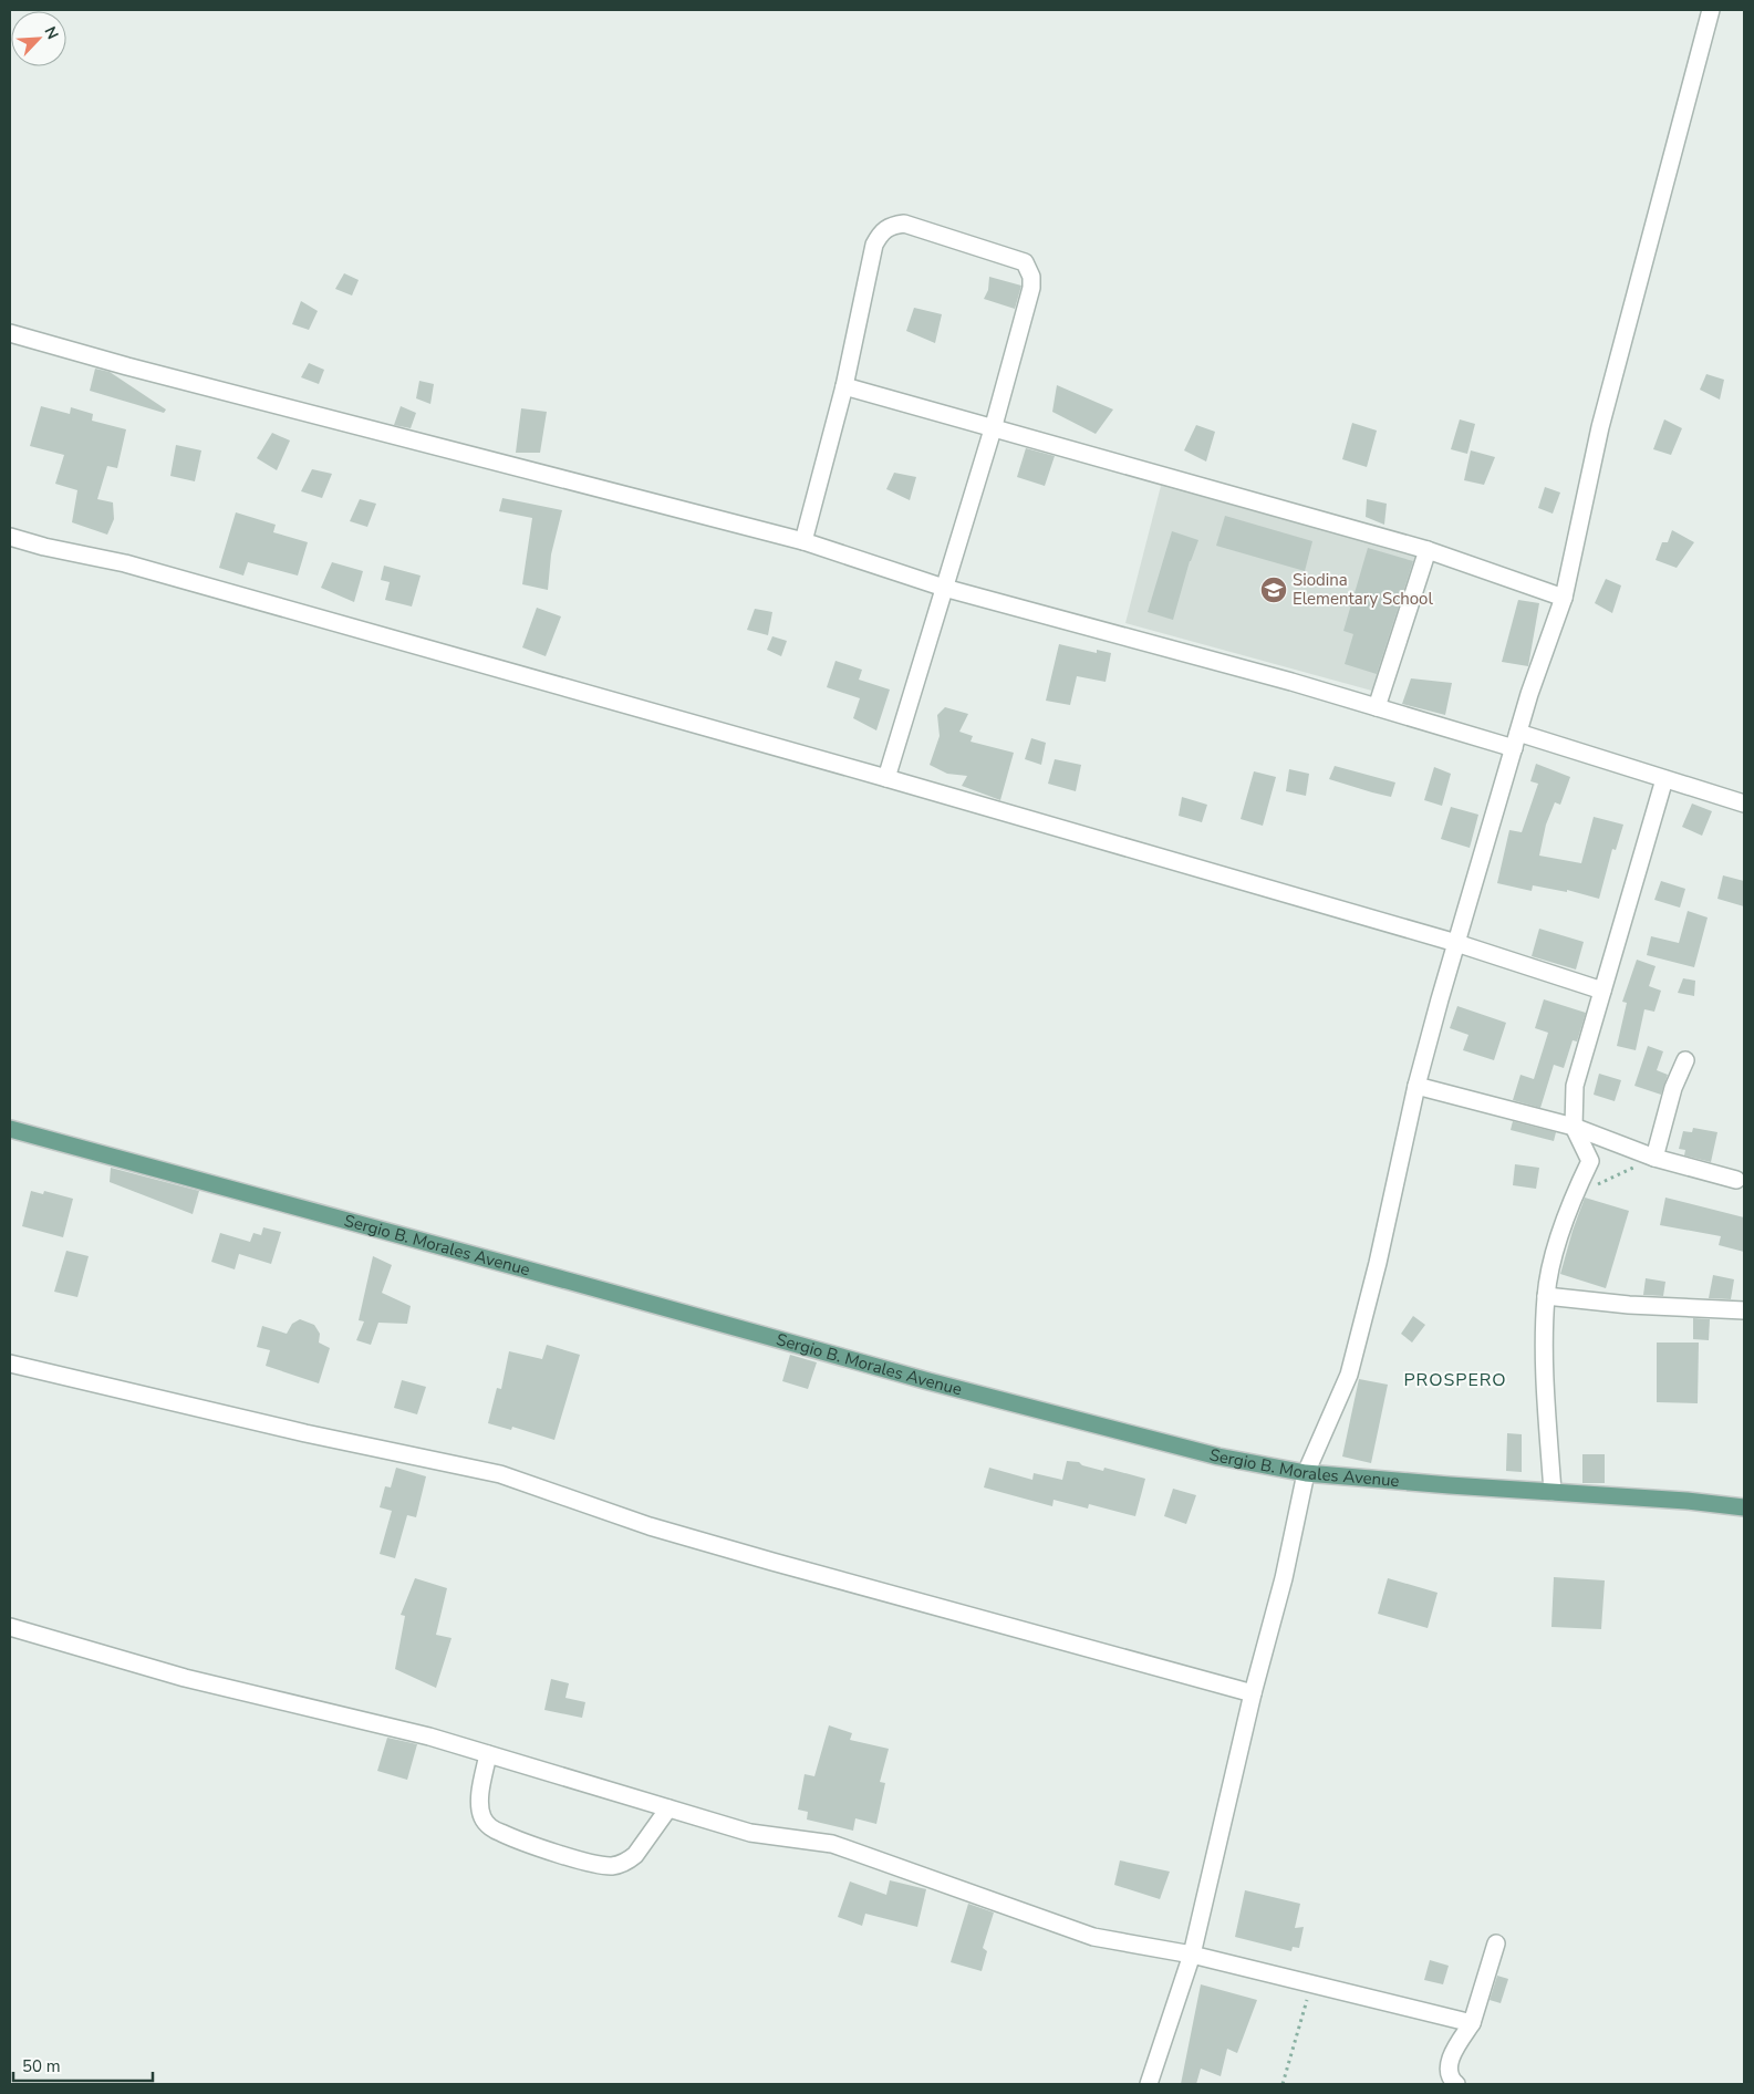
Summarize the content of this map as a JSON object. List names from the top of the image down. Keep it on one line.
{"streets":{"main road":["Sergio B. Morales Avenue"]},"districts":["PROSPERO"],"places":{"school or university":["Siodina Elementary School"]},"scale_bar":"50 m","north":"top right"}
